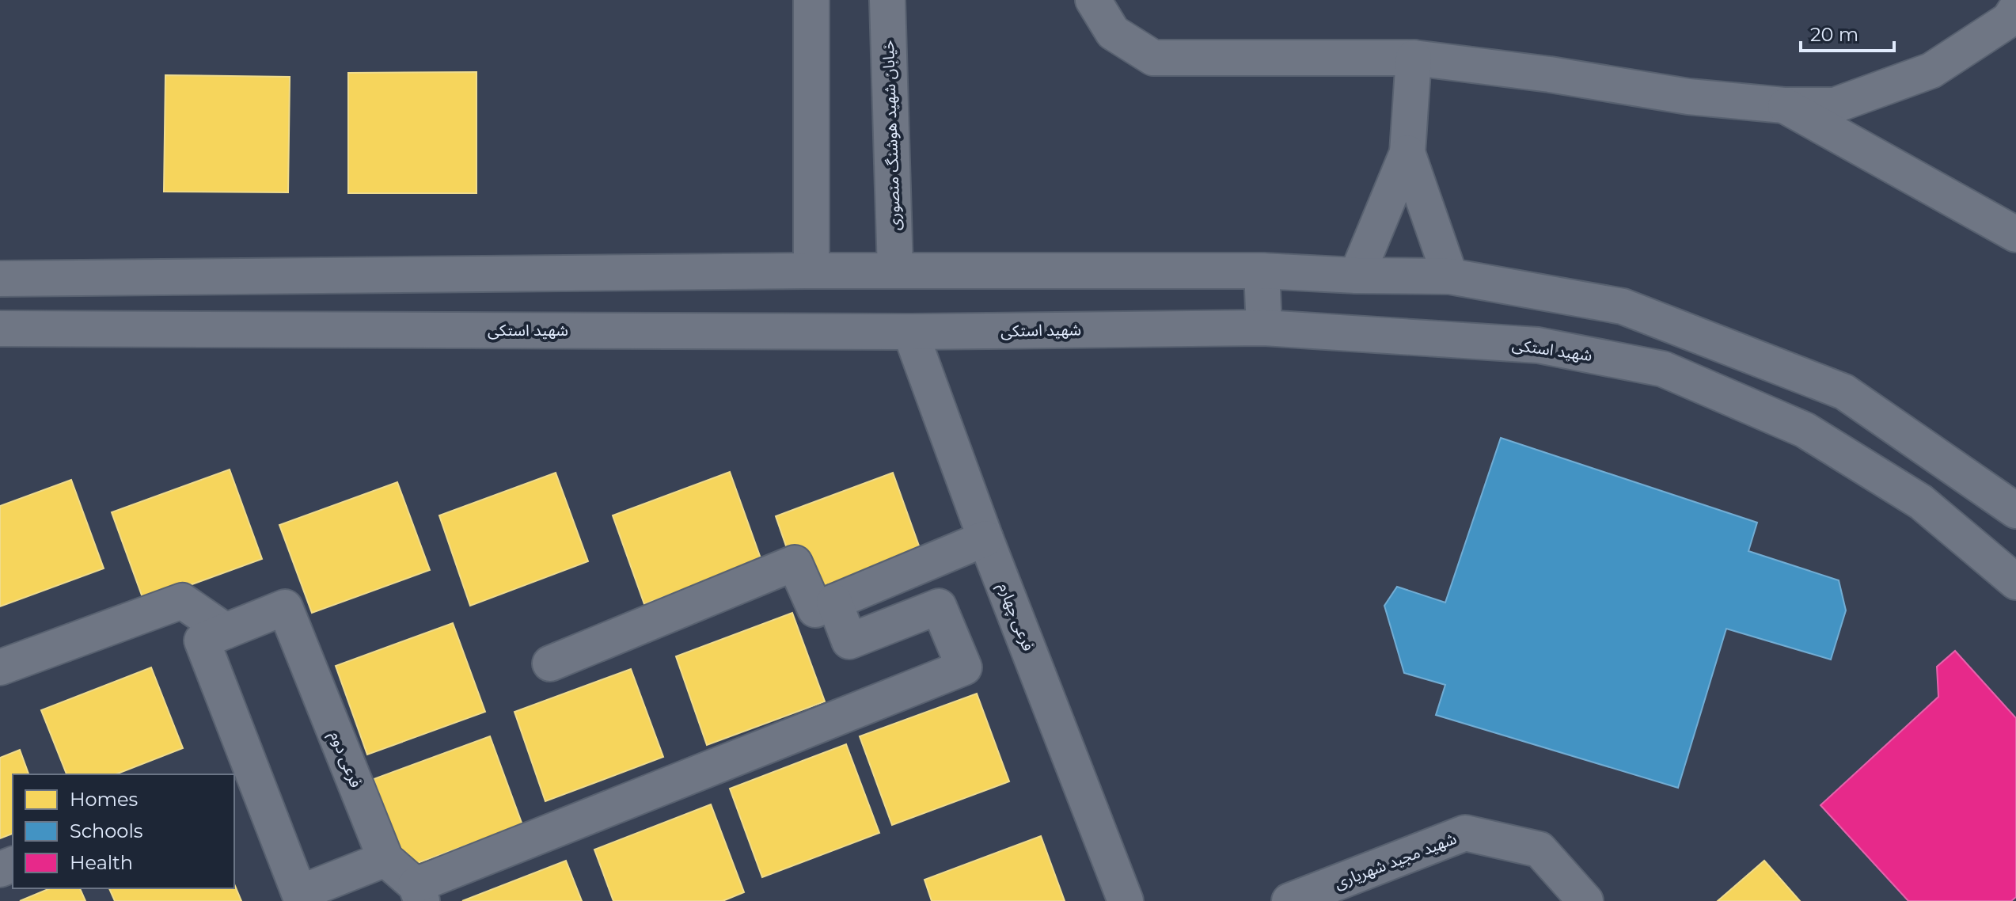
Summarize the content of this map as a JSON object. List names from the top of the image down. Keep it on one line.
{"streets":{"street":["خیابان شهید هوشنگ منصوری","شهید استکی","فرعی چهارم","فرعی دوم","شهید مجید شهریاری"]},"crossings":[["شهید استکی","فرعی چهارم"]],"legend":["Homes","Schools","Health"],"scale_bar":"20 m"}
